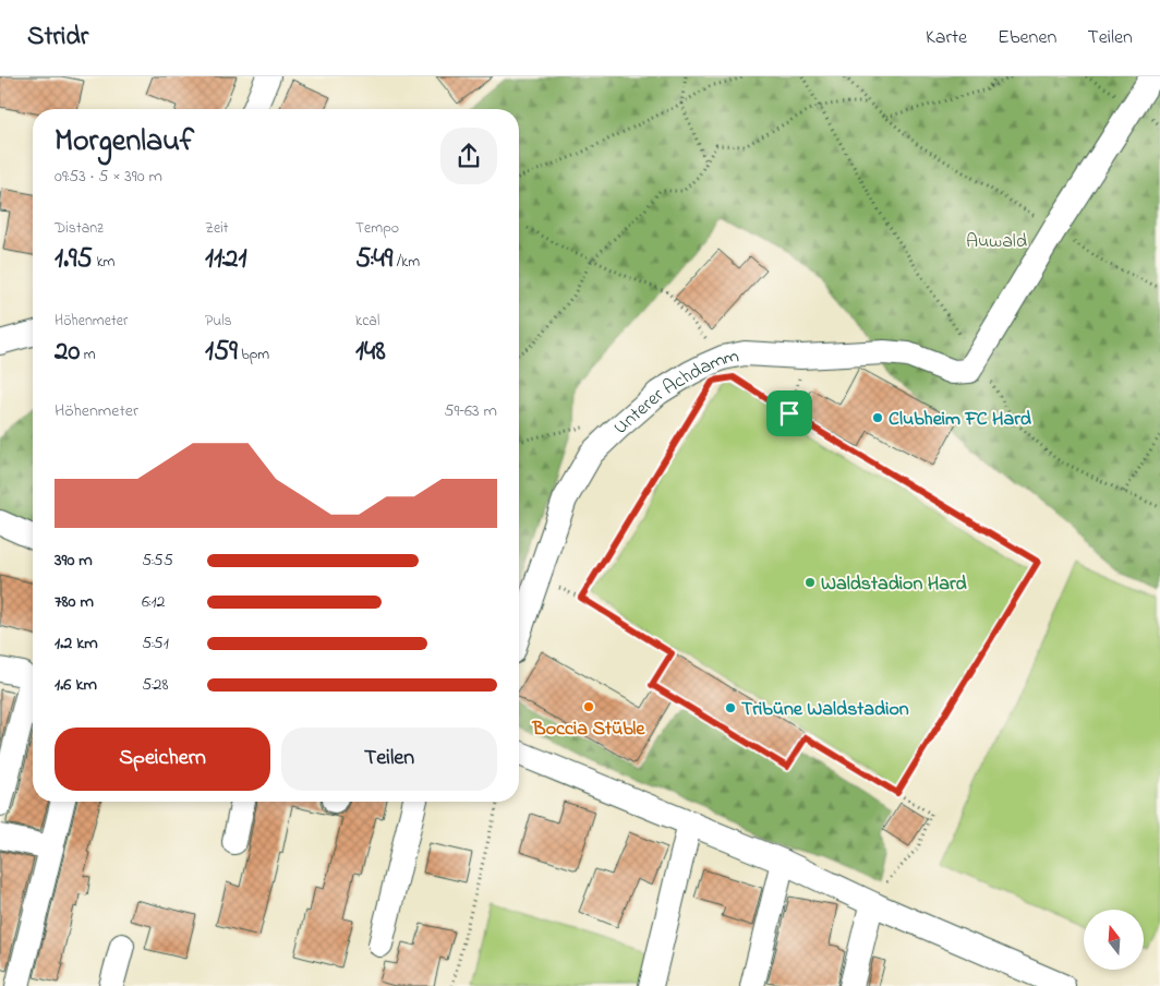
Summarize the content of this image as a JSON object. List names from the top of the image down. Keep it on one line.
{"streets":{"street":["Unterer Achdamm"]},"parks":["Auwald"],"places":["Clubheim FC Hard","Waldstadion Hard","Boccia Stüble","Tribüne Waldstadion"],"north":"top","page":{"header":"Stridr","nav":["Karte","Ebenen","Teilen"],"heading":["Morgenlauf","09:53 · 5 × 390 m"],"stats":[["Distanz","1.95 km"],["Zeit","11:21"],["Tempo","5:49 /km"],["Höhenmeter","20 m"],["Puls","159 bpm"],["kcal","148"]],"chart":["Höhenmeter","59–63 m"],"list":[{"name":"390 m","note":"5:55"},{"name":"780 m","note":"6:12"},{"name":"1.2 km","note":"5:51"},{"name":"1.6 km","note":"5:28"}],"buttons":["Speichern","Teilen"]}}
